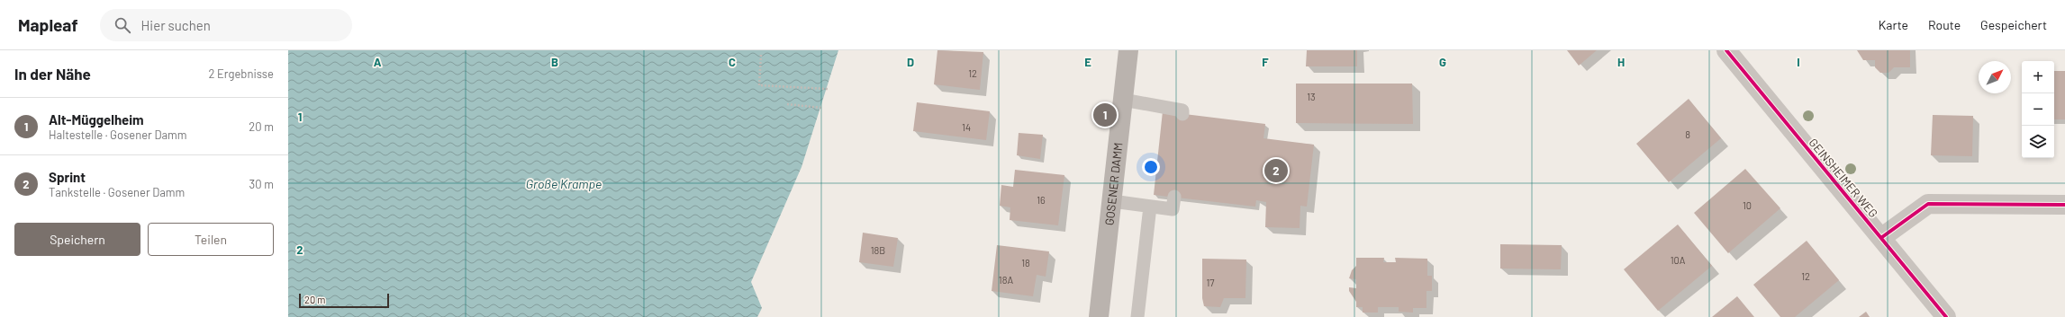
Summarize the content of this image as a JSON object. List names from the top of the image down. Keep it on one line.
{"streets":{"main road":["GOSENER DAMM"],"street":["GEINSHEIMER WEG"]},"water":["Große Krampe"],"house_numbers":["12","13","14","8","16","10","18B","10A","18","12","18A","17"],"scale_bar":"20 m","north":"top right","page":{"header":"Mapleaf","search":"Hier suchen","nav":["Karte","Route","Gespeichert"],"heading":["In der Nähe","2 Ergebnisse"],"map_buttons":["+","−"],"list":[{"mark":"1","name":"Alt-Müggelheim","note":"Haltestelle · Gosener Damm","value":"20 m"},{"mark":"2","name":"Sprint","note":"Tankstelle · Gosener Damm","value":"30 m"}],"pins":["1","2"],"buttons":["Speichern","Teilen"],"scale":"20 m"},"grid":{"columns":["A","B","C","D","E","F","G","H","I"],"rows":["1","2"]}}
